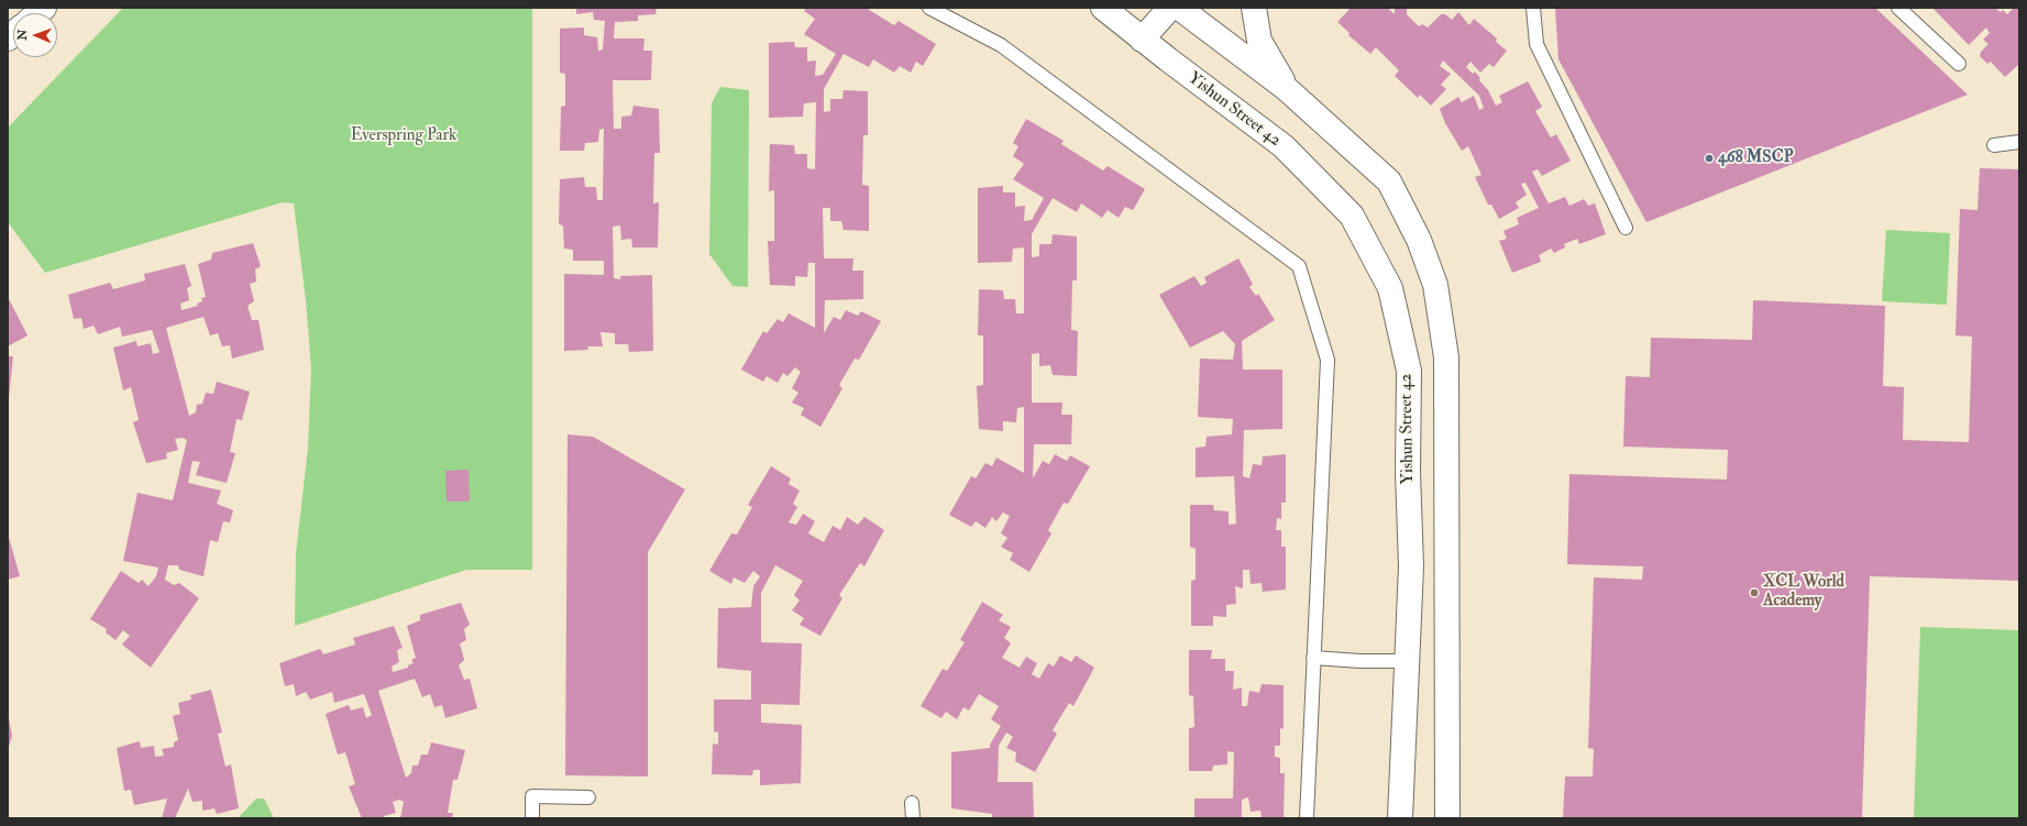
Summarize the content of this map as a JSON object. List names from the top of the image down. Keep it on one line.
{"streets":{"street":["Yishun Street 42"]},"parks":["Everspring Park"],"places":["468 MSCP","XCL World Academy"],"north":"left"}
